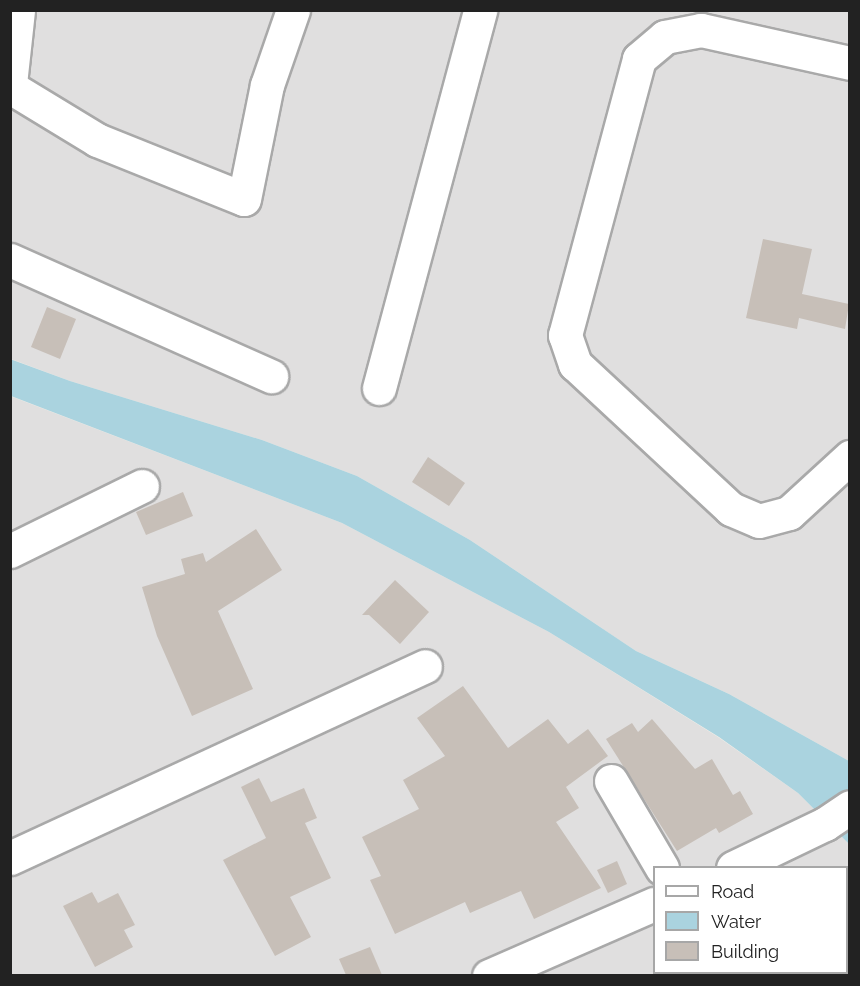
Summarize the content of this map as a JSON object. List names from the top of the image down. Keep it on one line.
{"legend":["Road","Water","Building"]}
